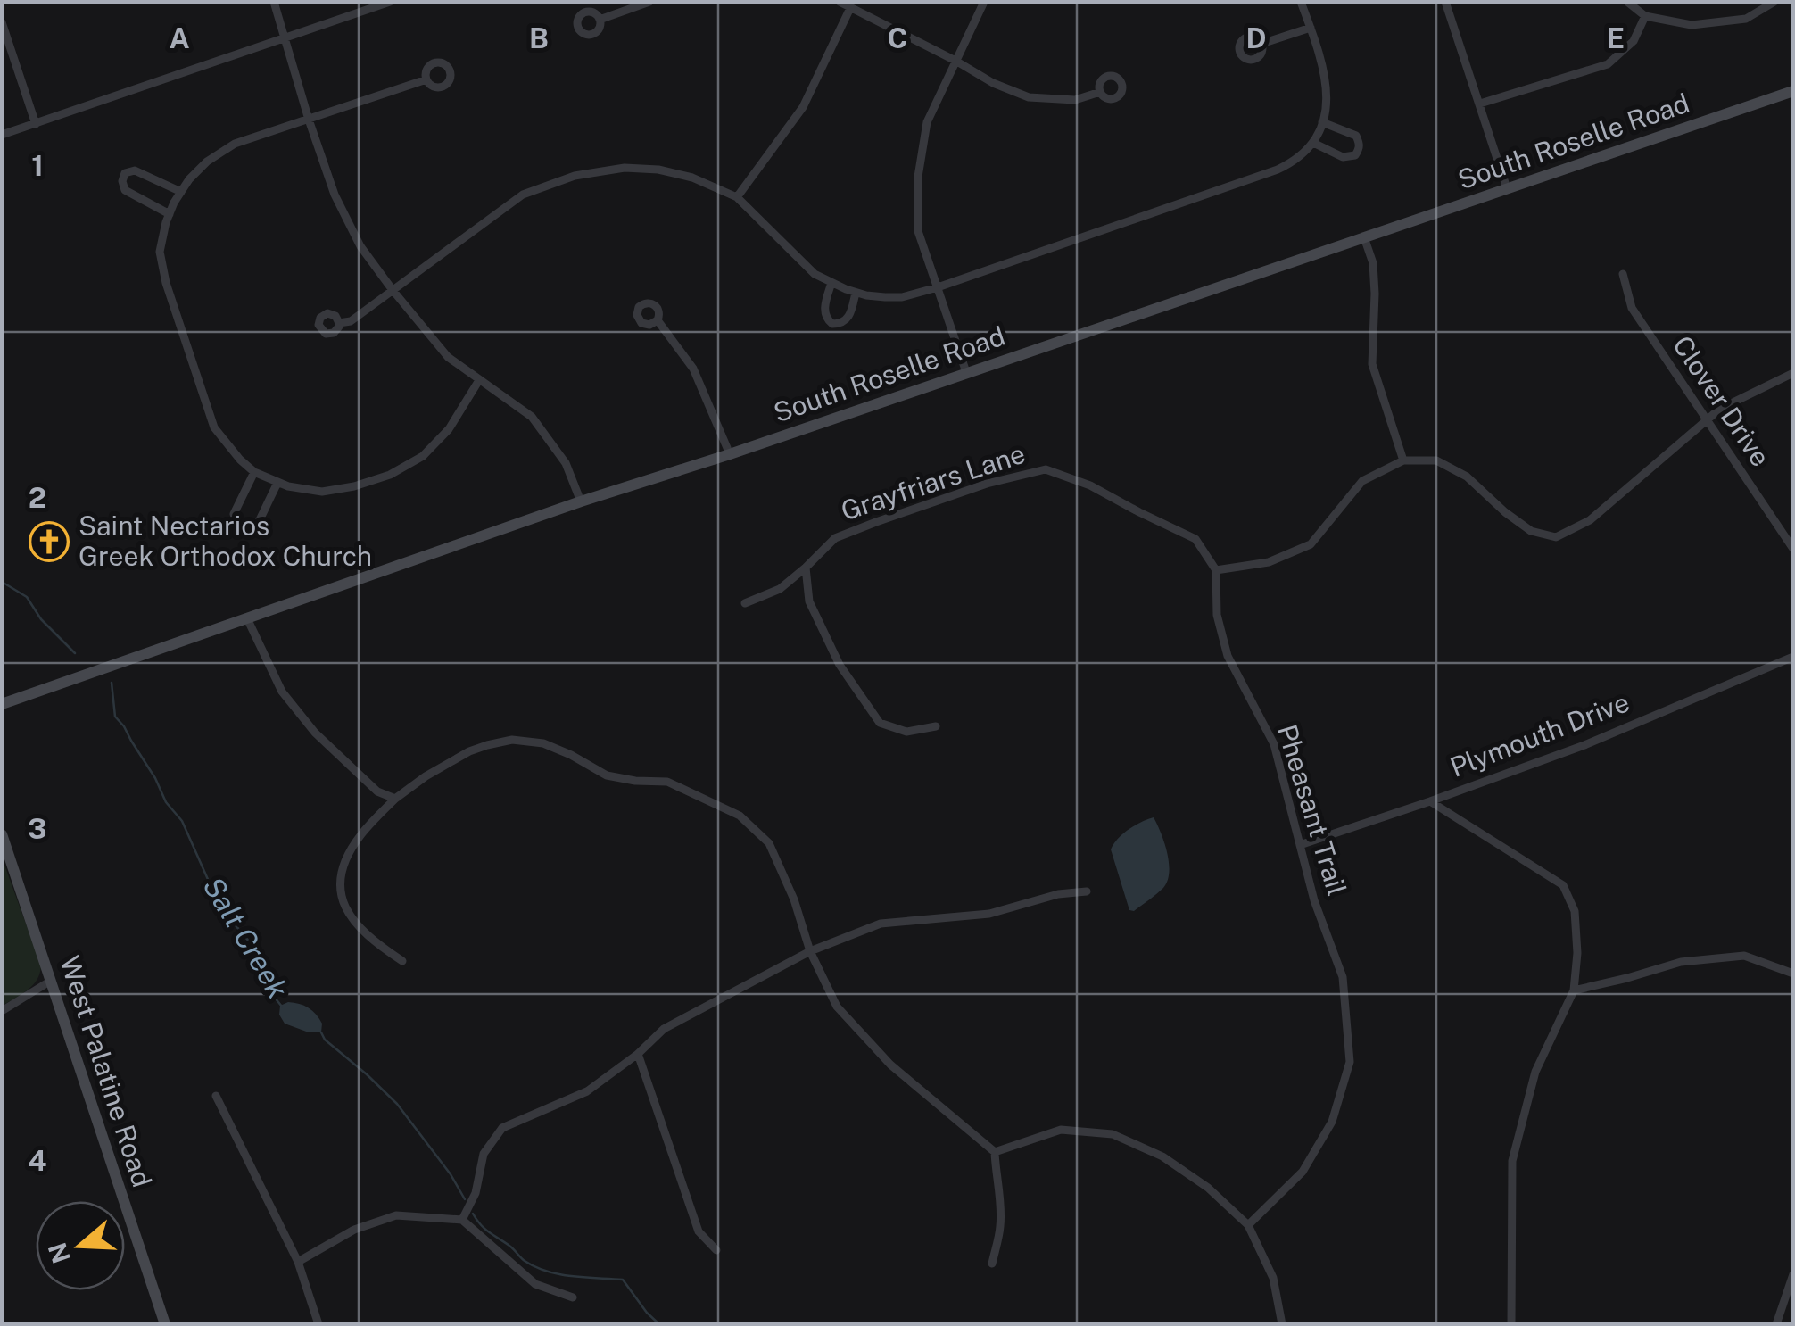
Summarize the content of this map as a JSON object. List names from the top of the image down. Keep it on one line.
{"streets":{"main road":["South Roselle Road","West Palatine Road"],"street":["Clover Drive","Grayfriars Lane","Plymouth Drive","Pheasant Trail"]},"crossings":[["Grayfriars Lane","Pheasant Trail"],["Plymouth Drive","Pheasant Trail"]],"water":["Salt Creek"],"places":{"church":["Saint Nectarios Greek Orthodox Church"]},"north":"left","grid":{"columns":["A","B","C","D","E"],"rows":["1","2","3","4"]}}
